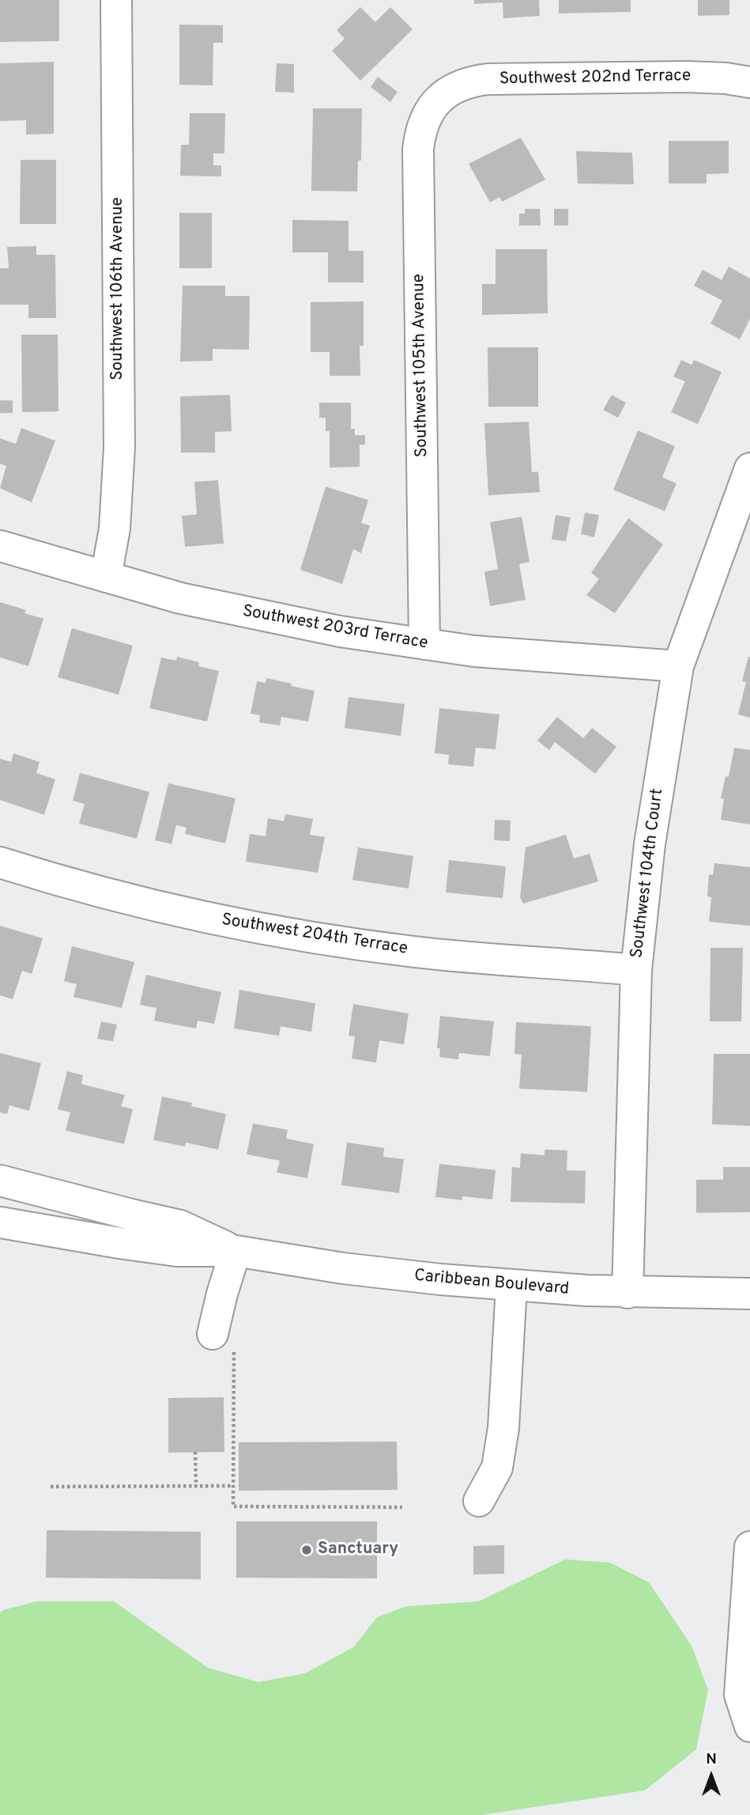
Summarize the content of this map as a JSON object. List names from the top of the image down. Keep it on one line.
{"streets":{"street":["Southwest 202nd Terrace","Southwest 106th Avenue","Southwest 105th Avenue","Southwest 203rd Terrace","Southwest 104th Court","Southwest 204th Terrace","Caribbean Boulevard"]},"crossings":[["Southwest 202nd Terrace","Southwest 105th Avenue"],["Southwest 106th Avenue","Southwest 203rd Terrace"],["Southwest 105th Avenue","Southwest 203rd Terrace"],["Southwest 203rd Terrace","Southwest 104th Court"],["Southwest 104th Court","Southwest 204th Terrace"],["Southwest 104th Court","Caribbean Boulevard"]],"places":["Sanctuary"],"north":"top"}
